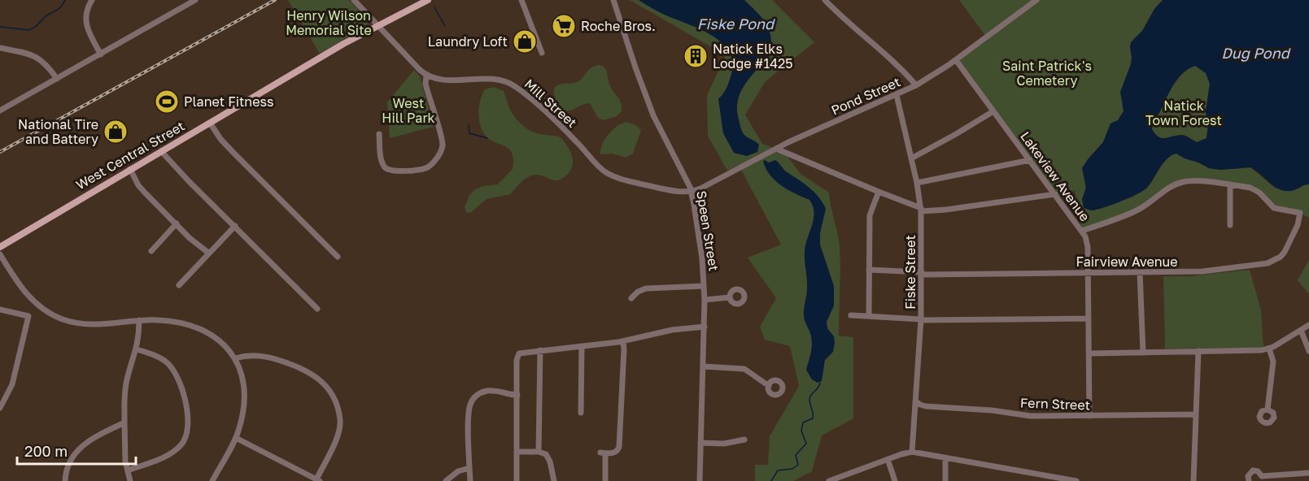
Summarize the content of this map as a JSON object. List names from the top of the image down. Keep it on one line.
{"streets":{"main road":["West Central Street"],"street":["Pond Street","Mill Street","Lakeview Avenue","Speen Street","Fairview Avenue","Fiske Street","Fern Street"]},"crossings":[["Pond Street","Mill Street"],["Pond Street","Lakeview Avenue"],["Pond Street","Speen Street"],["Pond Street","Fiske Street"],["Mill Street","Speen Street"],["Lakeview Avenue","Fairview Avenue"],["Fairview Avenue","Fiske Street"],["Fiske Street","Fern Street"]],"water":["Fiske Pond","Dug Pond"],"parks":["Henry Wilson Memorial Site","Saint Patrick's Cemetery","West Hill Park","Natick Town Forest"],"places":{"supermarket":["Roche Bros."],"shop":["Laundry Loft","National Tire and Battery"],"building":["Natick Elks Lodge #1425"],"sports":["Planet Fitness"]},"scale_bar":"200 m"}
